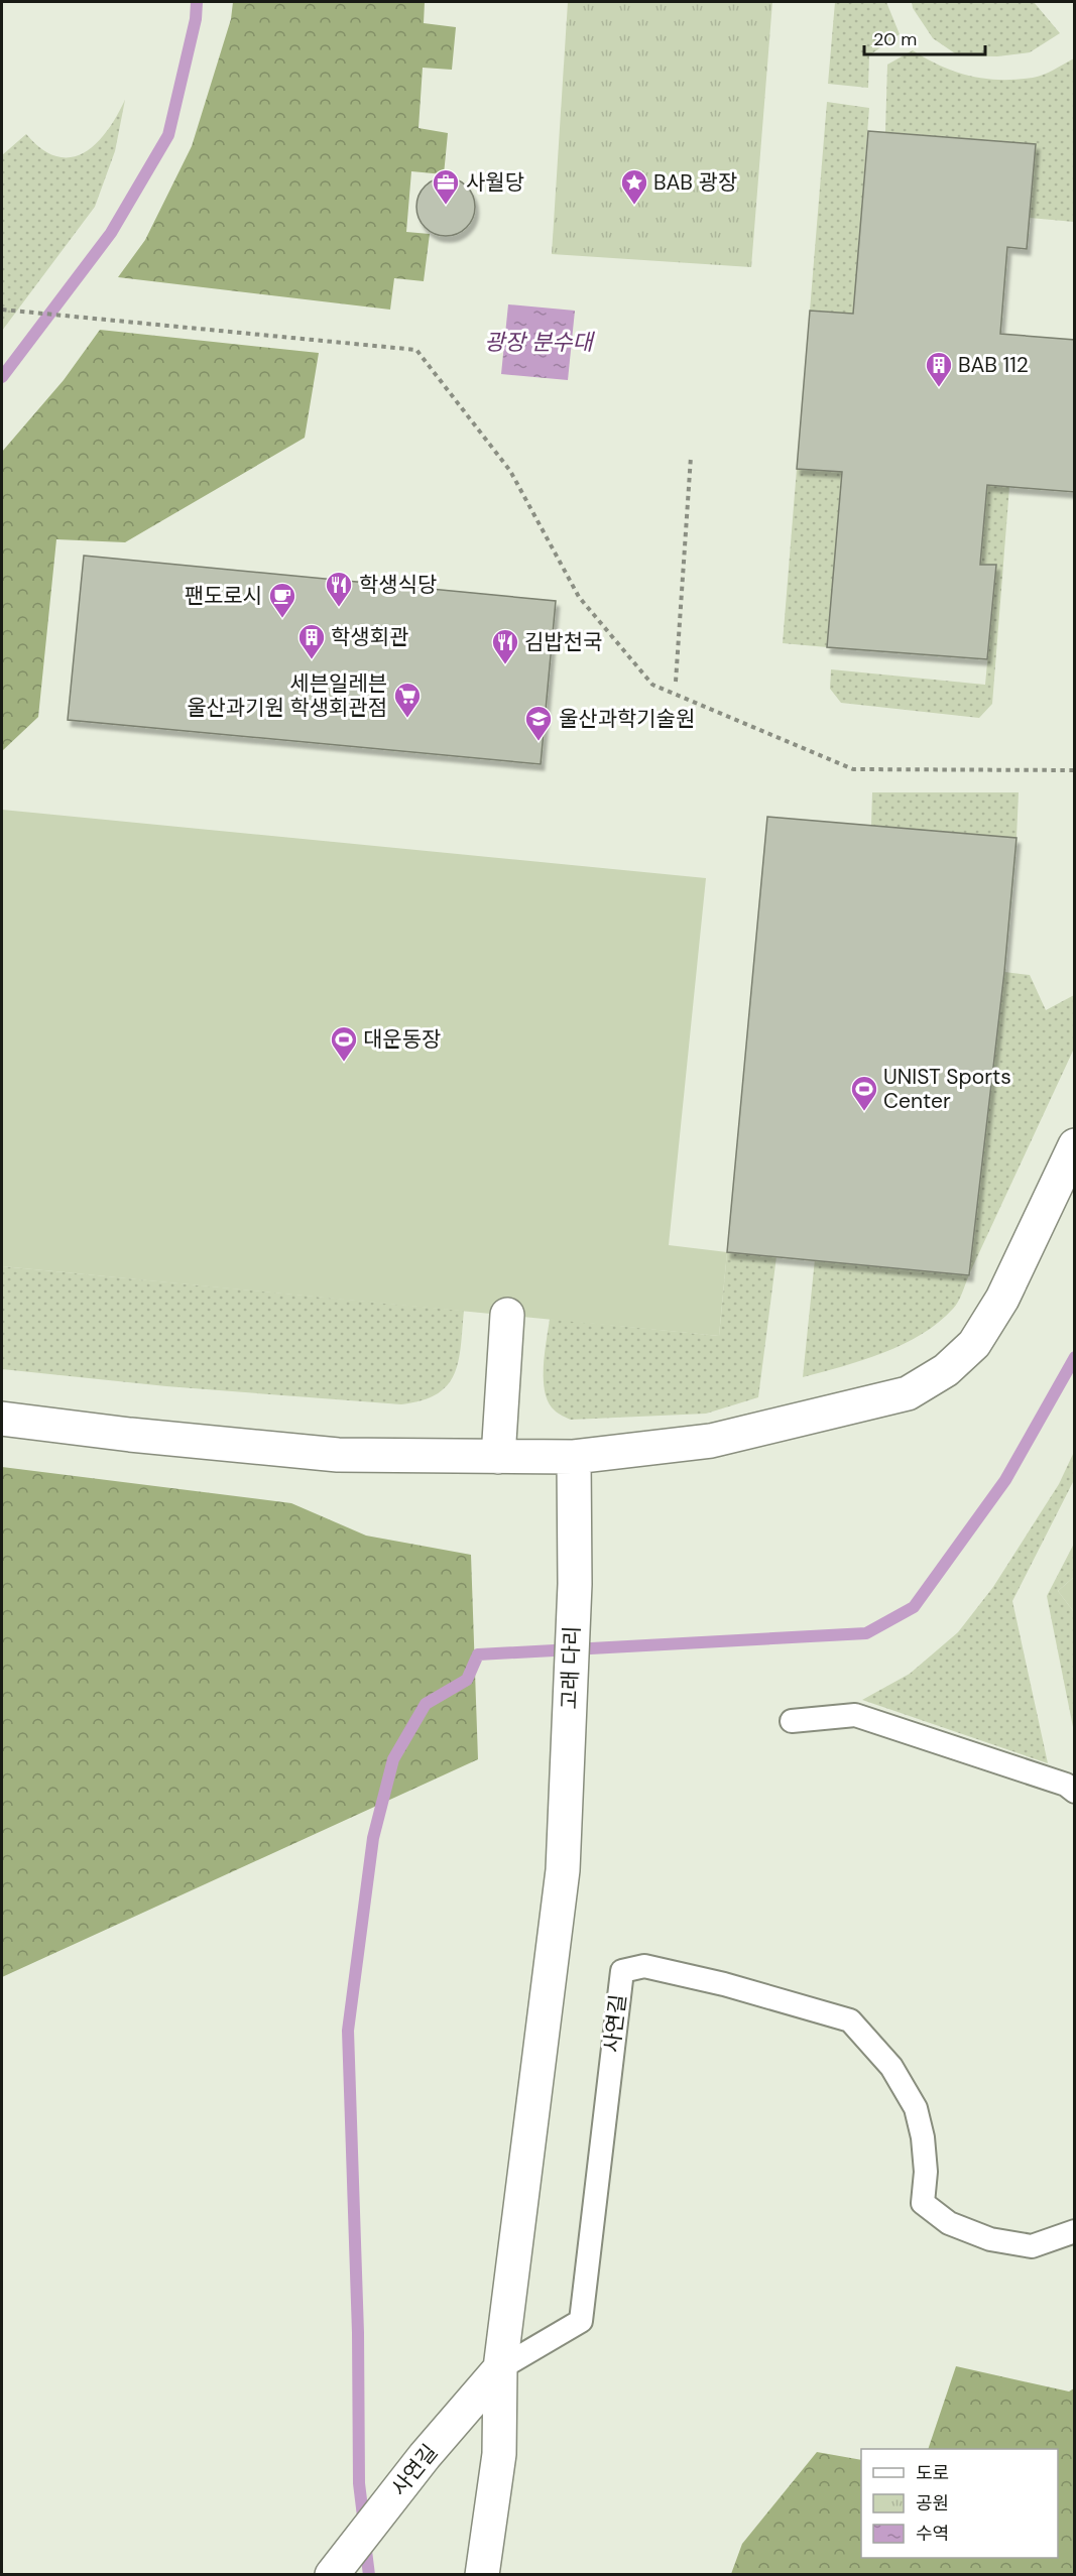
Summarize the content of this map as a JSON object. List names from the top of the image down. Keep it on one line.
{"streets":{"street":["고래 다리","사연길"]},"crossings":[["고래 다리","사연길"]],"water":["광장 분수대"],"places":{"office":["사월당"],"place":["BAB 광장"],"building":["BAB 112","학생회관"],"restaurant":["학생식당","김밥천국"],"cafe":["팬도로시"],"supermarket":["세븐일레븐 울산과기원 학생회관점"],"school or university":["울산과학기술원"],"sports":["대운동장","UNIST Sports Center"]},"legend":["도로","공원","수역"],"scale_bar":"20 m"}
